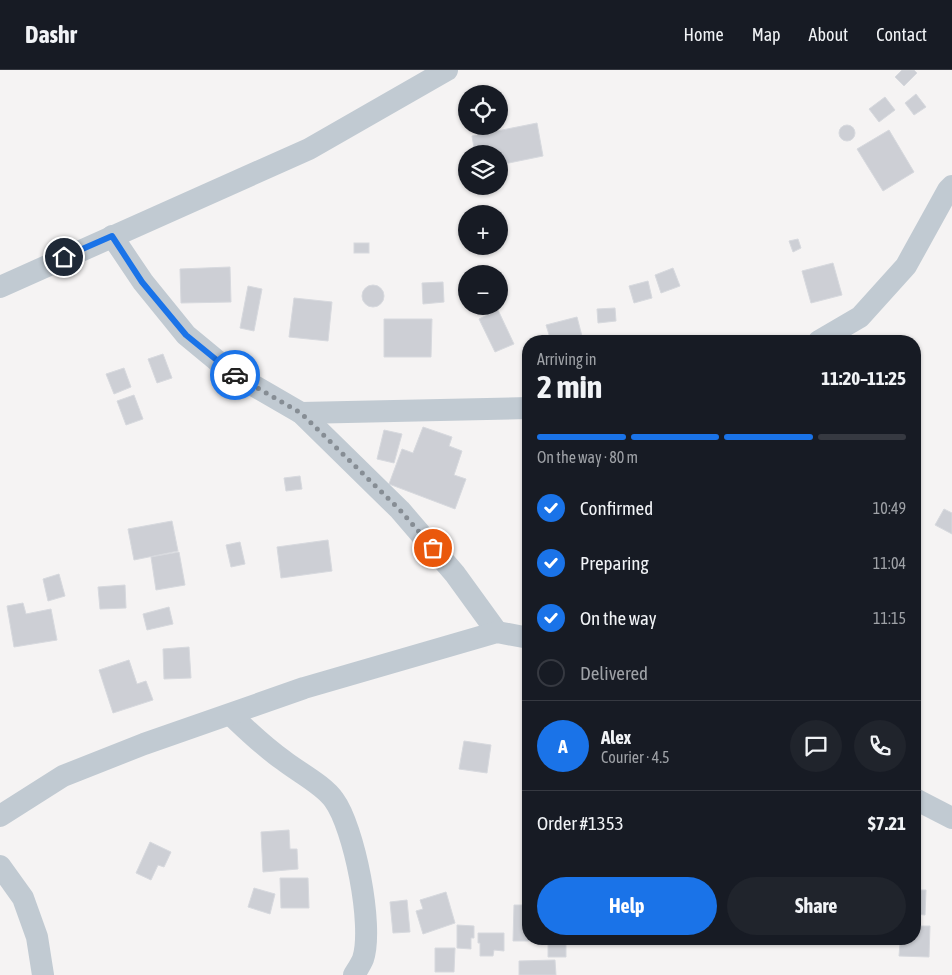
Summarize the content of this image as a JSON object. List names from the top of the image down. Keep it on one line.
{"page":{"header":"Dashr","nav":["Home","Map","About","Contact"],"map_buttons":["+","−"],"heading":["2 min","Arriving in","11:20–11:25"],"panel":["Alex","Courier · 4.5","Order #1353","$7.21"],"bar":"On the way · 80 m","list":[["Confirmed","10:49"],["Preparing","11:04"],["On the way","11:15"],"Delivered"],"round":"A","buttons":["Help","Share"]}}
